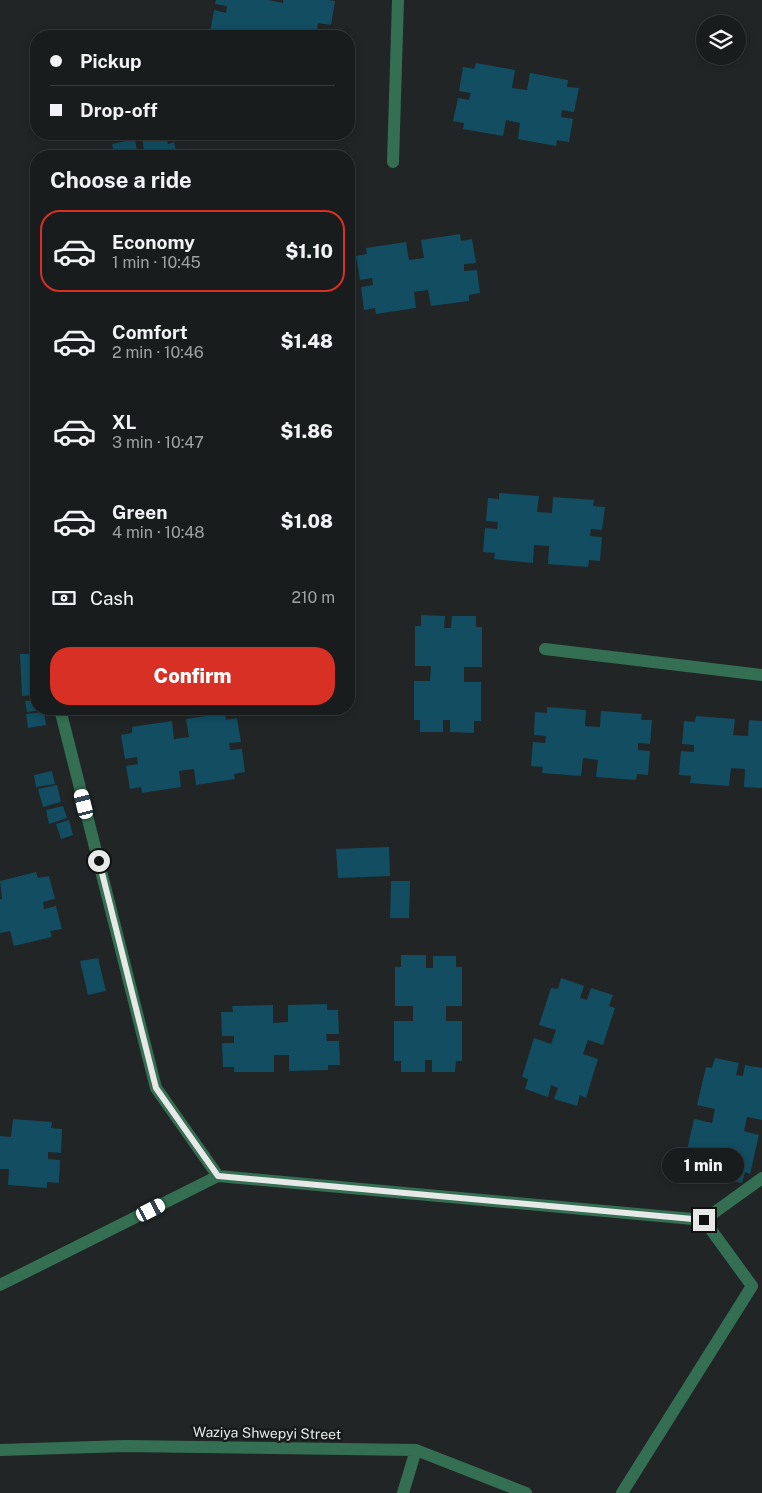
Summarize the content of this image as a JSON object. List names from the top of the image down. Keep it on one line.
{"streets":{"street":["Waziya Shwepyi Street"]},"page":{"banner":["Pickup","Drop-off"],"heading":"Choose a ride","list":[{"name":"Economy","note":"1 min · 10:45","value":"$1.10"},{"name":"Comfort","note":"2 min · 10:46","value":"$1.48"},{"name":"XL","note":"3 min · 10:47","value":"$1.86"},{"name":"Green","note":"4 min · 10:48","value":"$1.08"}],"pay":["Cash","210 m"],"buttons":"Confirm","bubble":"1 min"}}
